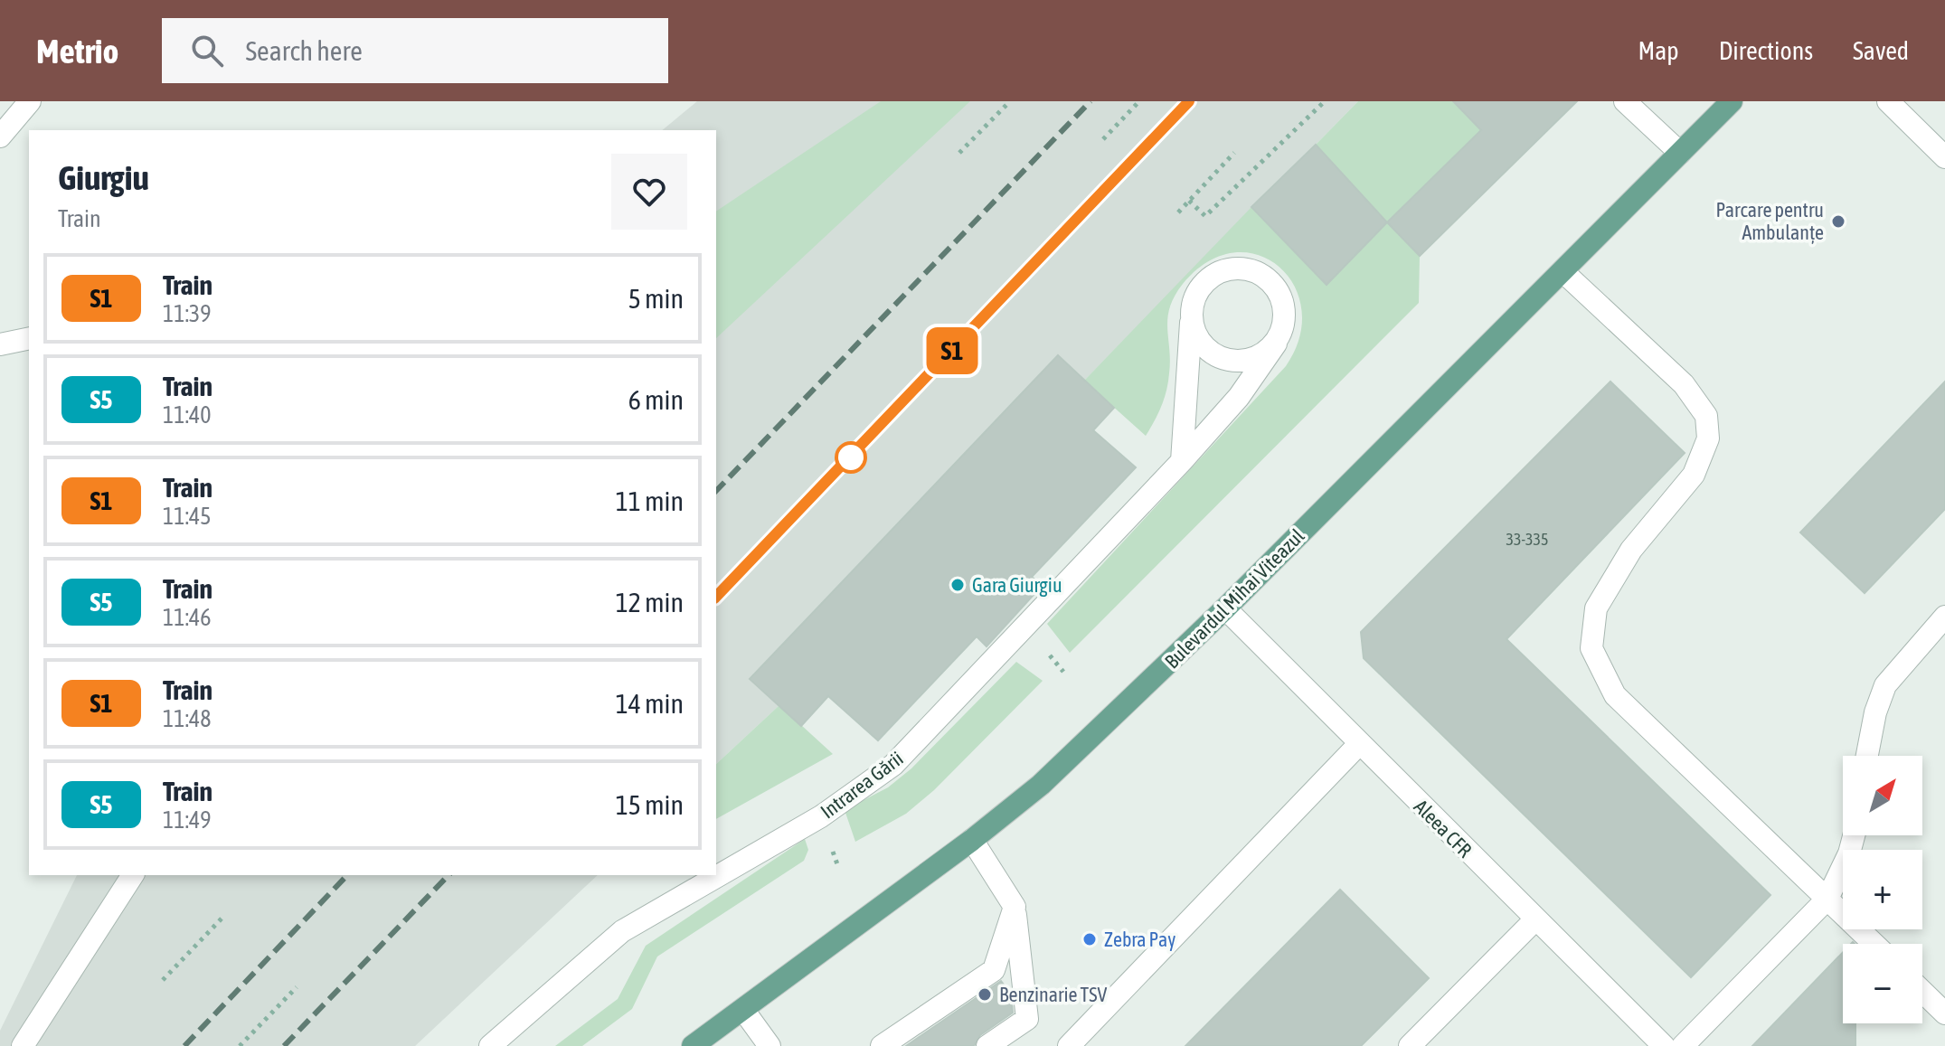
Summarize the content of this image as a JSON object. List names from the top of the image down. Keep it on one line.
{"streets":{"main road":["Bulevardul Mihai Viteazul"],"street":["Intrarea Gării","Aleea CFR"]},"crossings":[["Bulevardul Mihai Viteazul","Aleea CFR"]],"places":["Parcare pentru Ambulanțe","Gara Giurgiu","Zebra Pay","Benzinarie TSV"],"house_numbers":["33-335"],"north":"top right","page":{"header":"Metrio","search":"Search here","nav":["Map","Directions","Saved"],"on_map":"S1","heading":["Giurgiu","Train"],"list":[{"mark":"S1","name":"Train","note":"11:39","value":"5 min"},{"mark":"S5","name":"Train","note":"11:40","value":"6 min"},{"mark":"S1","name":"Train","note":"11:45","value":"11 min"},{"mark":"S5","name":"Train","note":"11:46","value":"12 min"},{"mark":"S1","name":"Train","note":"11:48","value":"14 min"},{"mark":"S5","name":"Train","note":"11:49","value":"15 min"}],"map_buttons":["+","−"]}}
